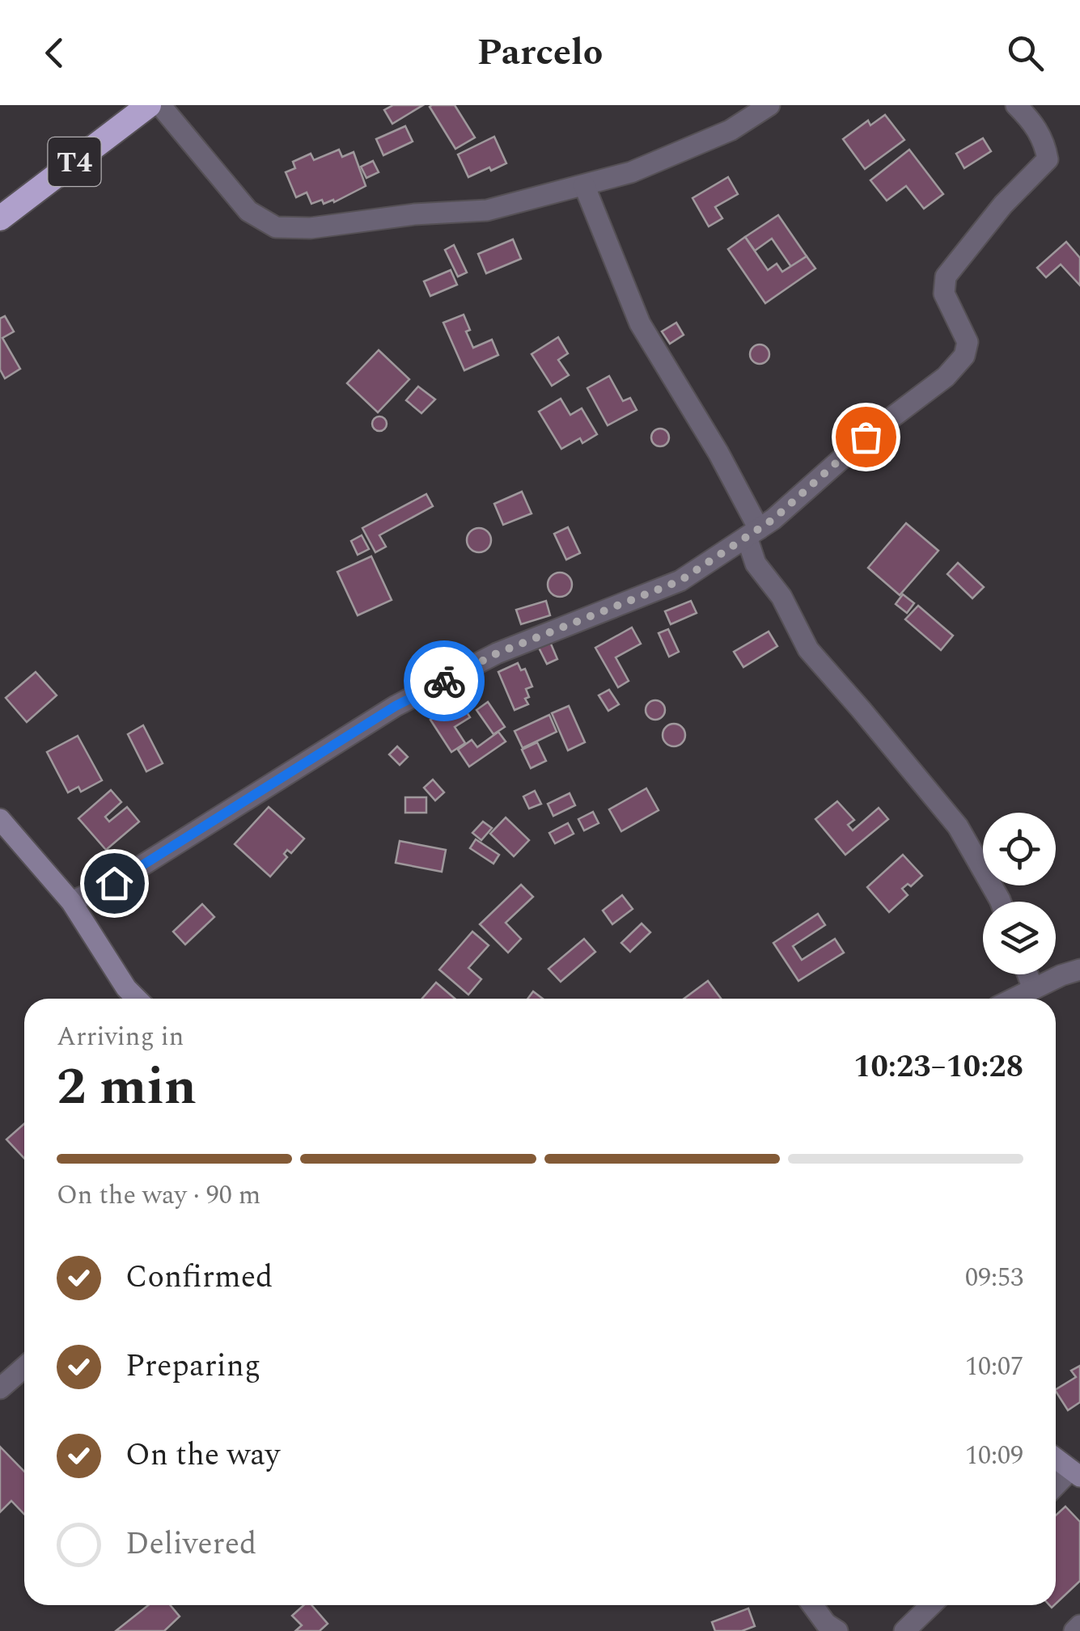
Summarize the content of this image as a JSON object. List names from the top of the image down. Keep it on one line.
{"streets":{"highway":["T4"]},"page":{"header":"Parcelo","heading":["2 min","Arriving in","10:23–10:28"],"bar":"On the way · 90 m","list":[["Confirmed","09:53"],["Preparing","10:07"],["On the way","10:09"],"Delivered"]}}
